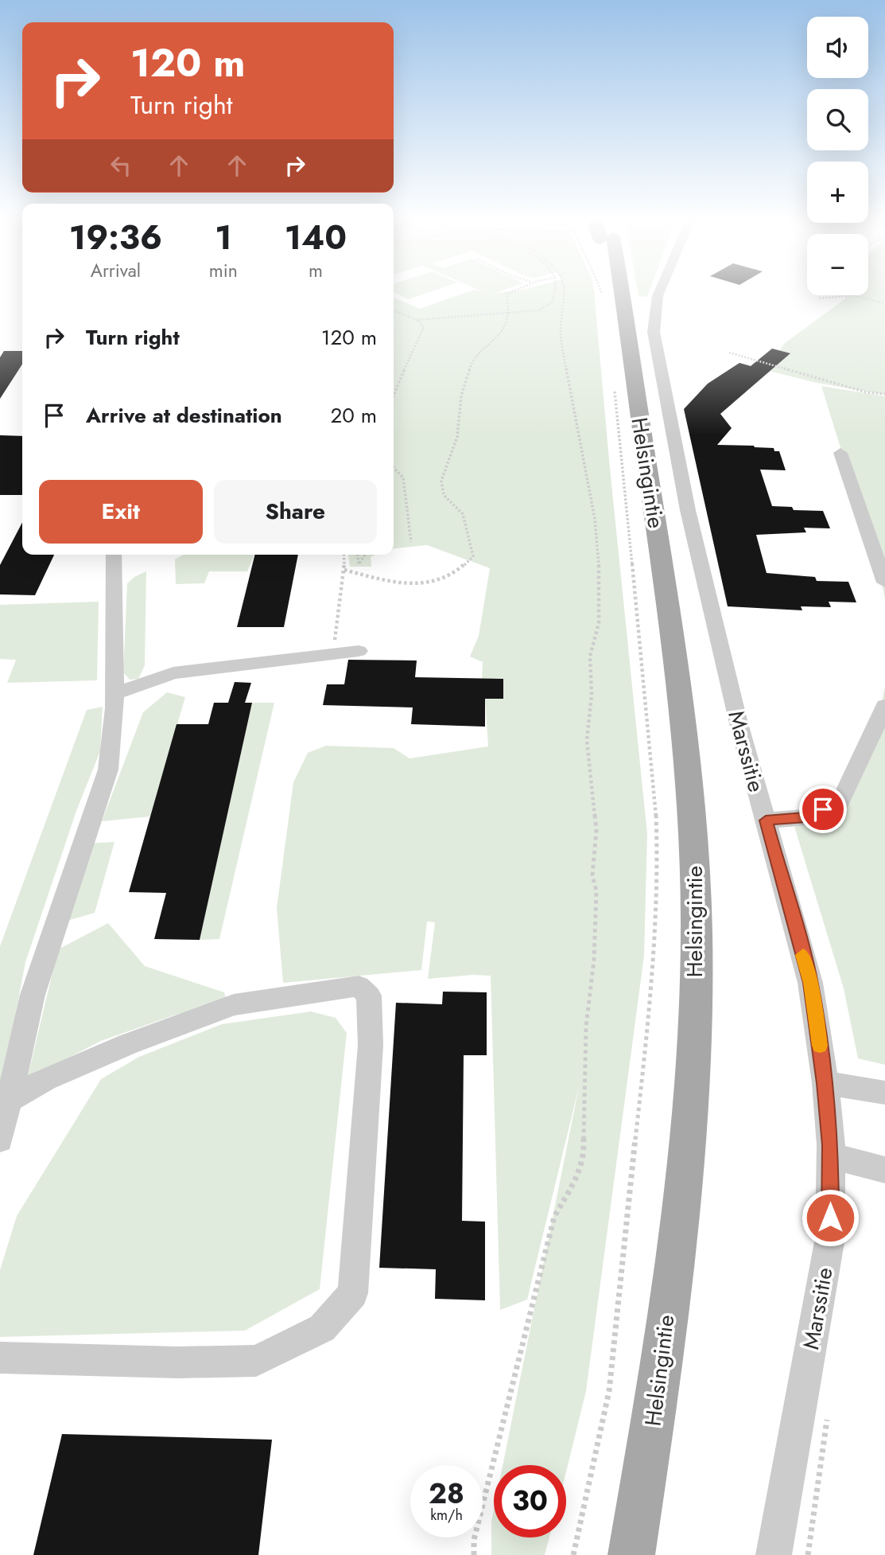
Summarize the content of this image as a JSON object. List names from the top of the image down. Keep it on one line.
{"streets":{"main road":["Helsingintie"],"street":["Marssitie"]},"page":{"map_buttons":["+","−"],"turn":["120 m","Turn right"],"eta":["19:36","Arrival","1","min","140","m"],"list":[{"name":"Turn right","value":"120 m"},{"name":"Arrive at destination","value":"20 m"}],"buttons":["Exit","Share"],"speed":"28 km/h","limit":"30"}}
